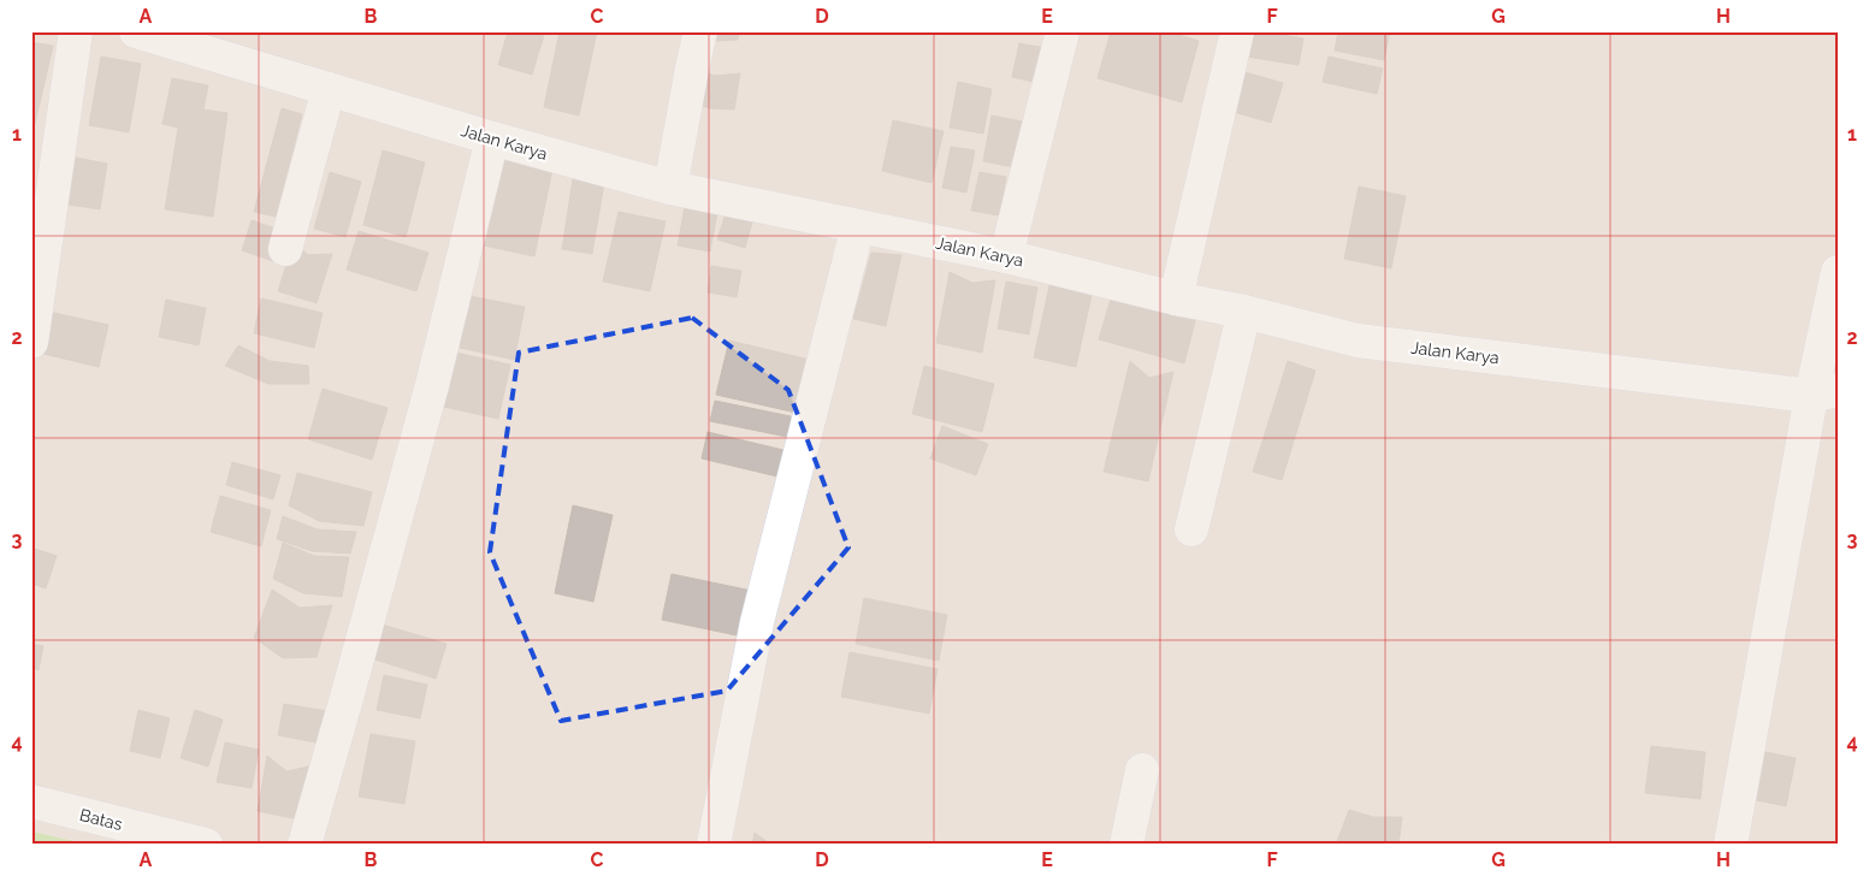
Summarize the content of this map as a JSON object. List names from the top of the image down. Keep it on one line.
{"streets":{"street":["Jalan Karya","Batas"]},"grid":{"columns":["A","B","C","D","E","F","G","H"],"rows":["1","2","3","4"]}}
